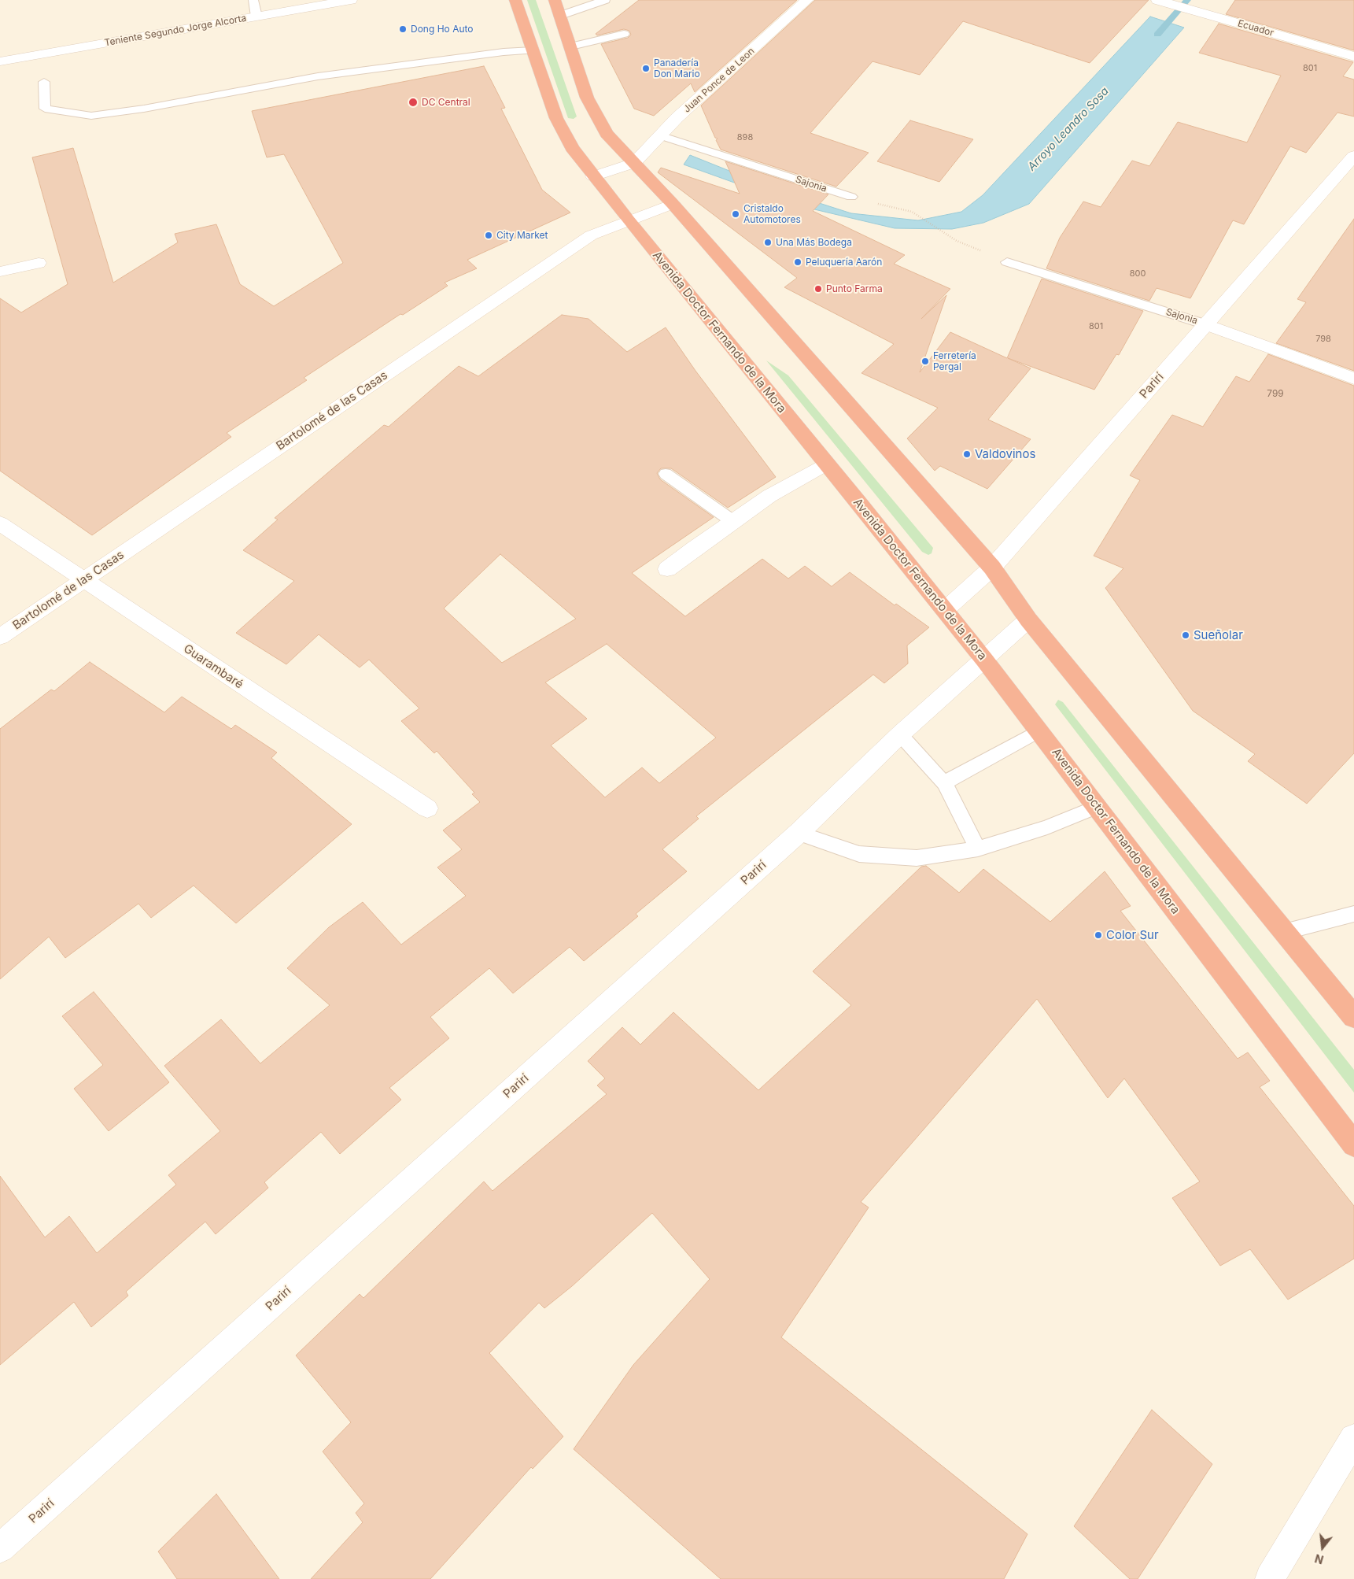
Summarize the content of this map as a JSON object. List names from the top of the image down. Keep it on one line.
{"streets":{"highway":["Avenida Doctor Fernando de la Mora"],"street":["Ecuador","Teniente Segundo Jorge Alcorta","Juan Ponce de Leon","Sajonia","Parirí","Bartolomé de las Casas","Guarambaré"]},"crossings":[["Juan Ponce de Leon","Sajonia"],["Sajonia","Parirí"],["Avenida Doctor Fernando de la Mora","Parirí"],["Avenida Doctor Fernando de la Mora","Bartolomé de las Casas"],["Bartolomé de las Casas","Guarambaré"]],"water":["Arroyo Leandro Sosa"],"places":["Dong Ho Auto","Panadería Don Mario","DC Central","Cristaldo Automotores","City Market","Una Más Bodega","Peluquería Aarón","Punto Farma","Ferretería Pergal","Valdovinos","Sueñolar","Color Sur"],"house_numbers":["801","898","800","801","798","799"],"north":"bottom"}
